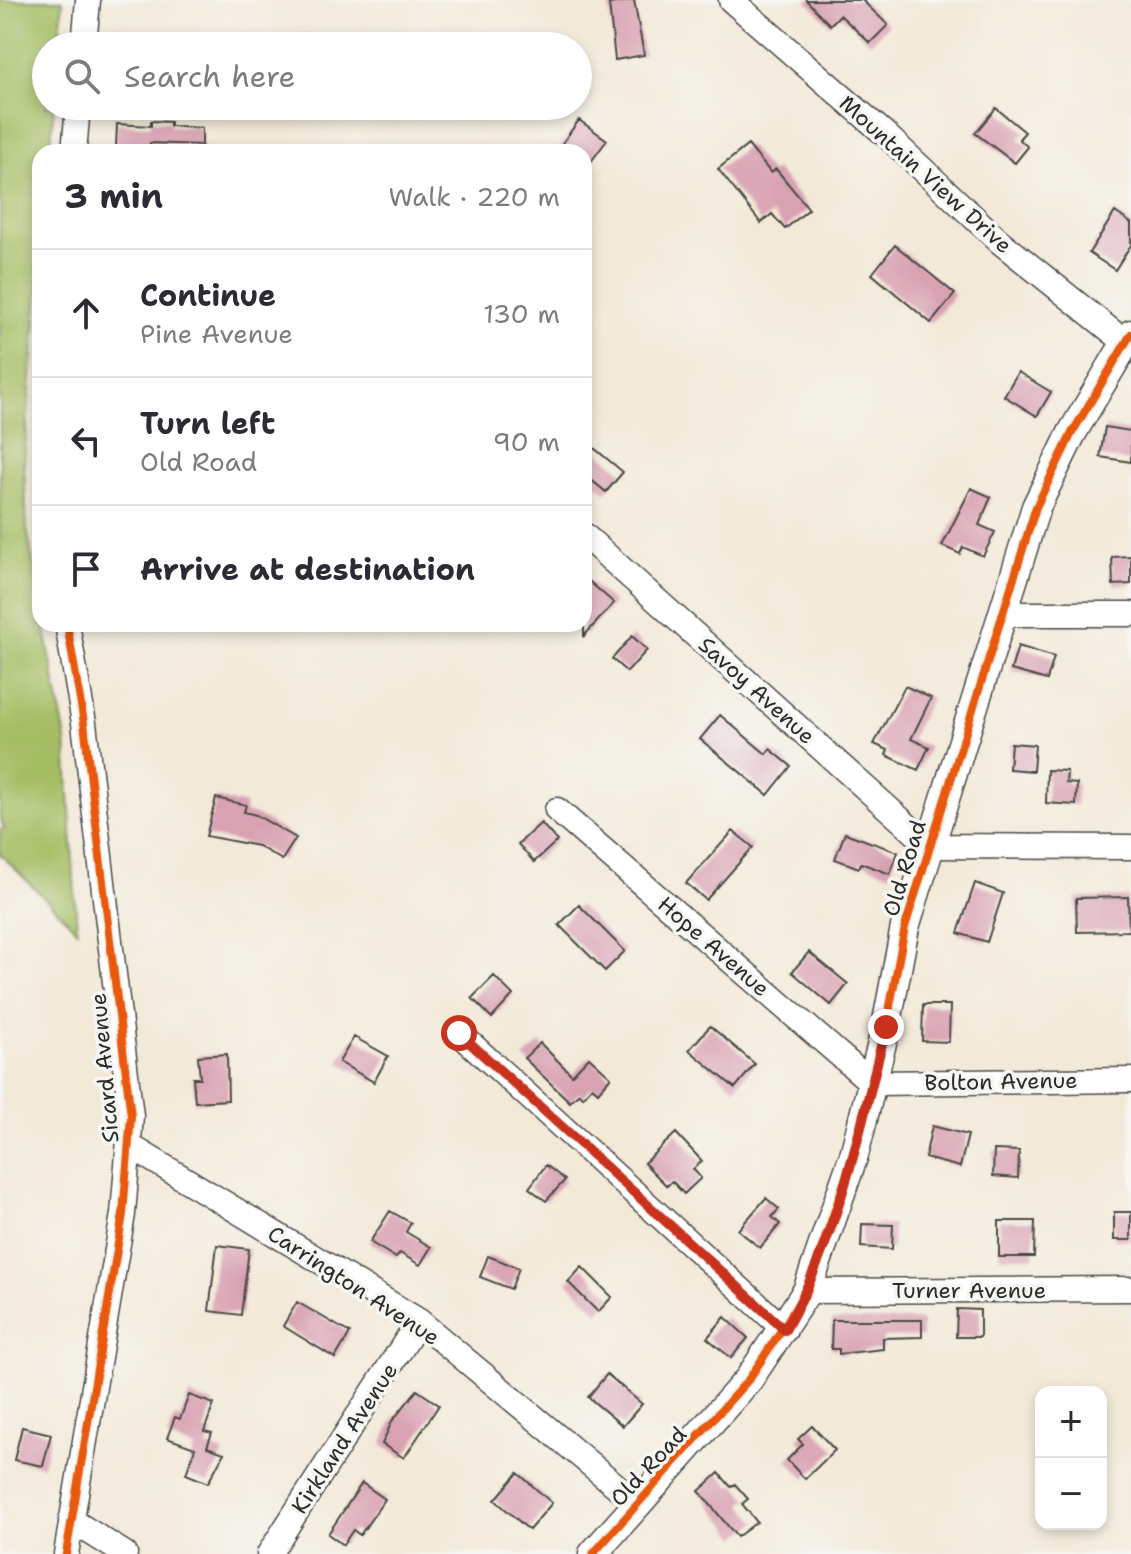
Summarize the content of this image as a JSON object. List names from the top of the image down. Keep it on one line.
{"streets":{"street":["Mountain View Drive","Savoy Avenue","Old Road","Hope Avenue","Sicard Avenue","Bolton Avenue","Carrington Avenue","Turner Avenue","Kirkland Avenue"]},"crossings":[["Mountain View Drive","Old Road"],["Savoy Avenue","Old Road"],["Old Road","Hope Avenue"],["Old Road","Bolton Avenue"],["Old Road","Carrington Avenue"],["Old Road","Turner Avenue"],["Hope Avenue","Bolton Avenue"],["Sicard Avenue","Carrington Avenue"],["Carrington Avenue","Kirkland Avenue"]],"page":{"search":"Search here","heading":["3 min","Walk · 220 m"],"list":[["Continue","Pine Avenue","130 m"],["Turn left","Old Road","90 m"],"Arrive at destination"],"map_buttons":["+","−"]}}
